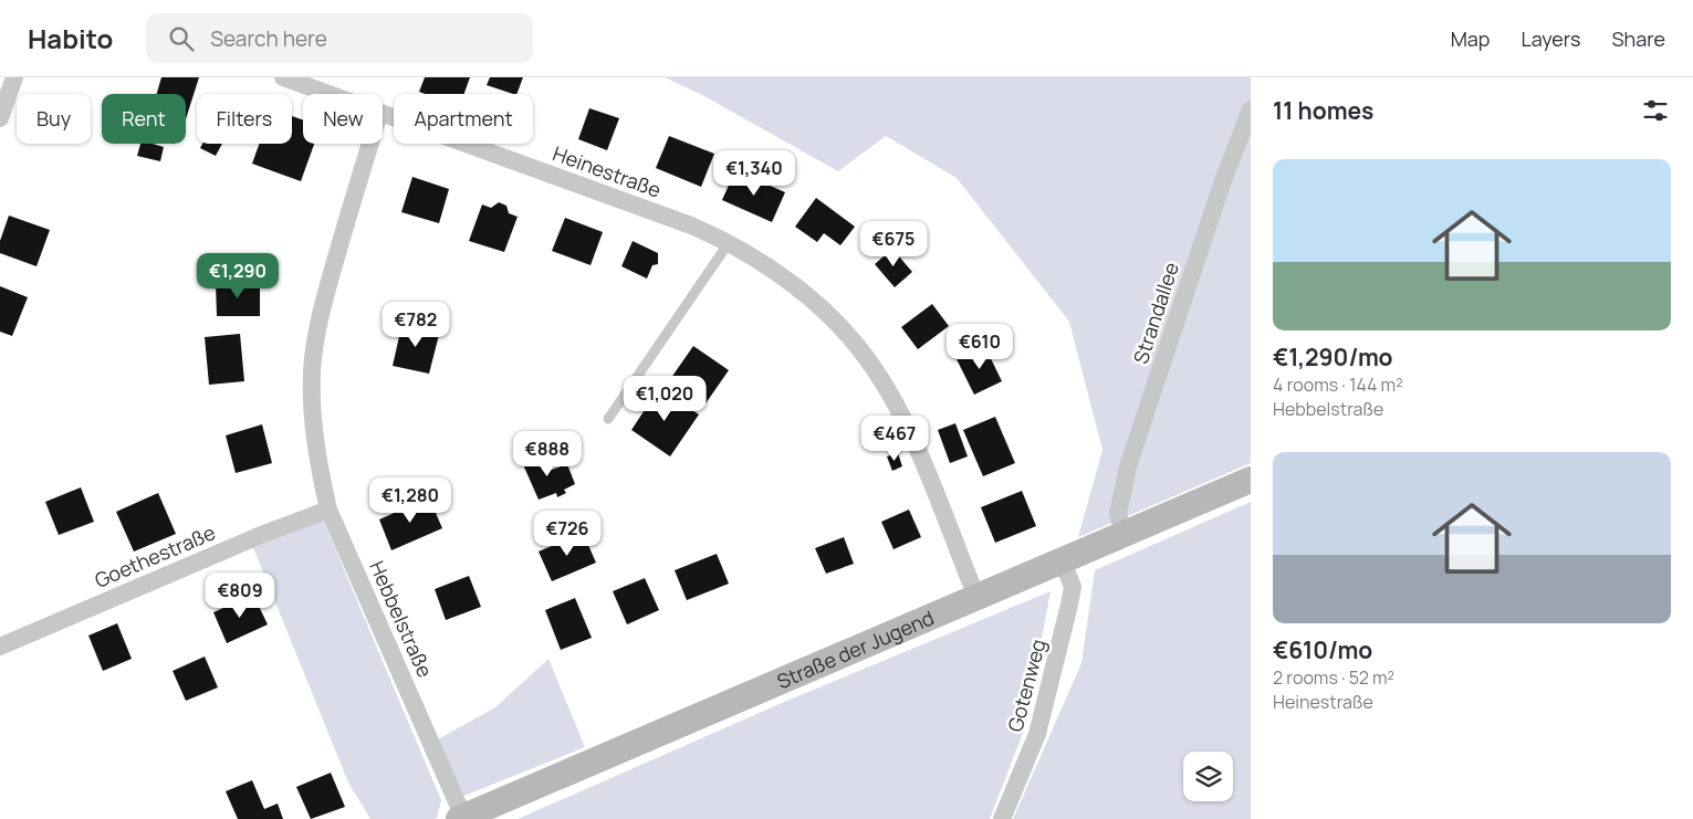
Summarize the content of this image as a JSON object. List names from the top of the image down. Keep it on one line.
{"streets":{"street":["Heinestraße","Strandallee","Goethestraße","Hebbelstraße","Straße der Jugend","Gotenweg"]},"crossings":[["Heinestraße","Straße der Jugend"],["Strandallee","Straße der Jugend"],["Goethestraße","Hebbelstraße"],["Hebbelstraße","Straße der Jugend"],["Straße der Jugend","Gotenweg"]],"page":{"header":"Habito","search":"Search here","nav":["Map","Layers","Share"],"heading":"11 homes","chip":["Buy","Rent","Filters","New","Apartment"],"list":[{"name":"€1,290/mo","note":"4 rooms · 144 m² · Hebbelstraße"},{"name":"€610/mo","note":"2 rooms · 52 m² · Heinestraße"}],"price":["€1,340","€675","€1,290","€782","€610","€1,020","€467","€888","€1,280","€726","€809"]}}
